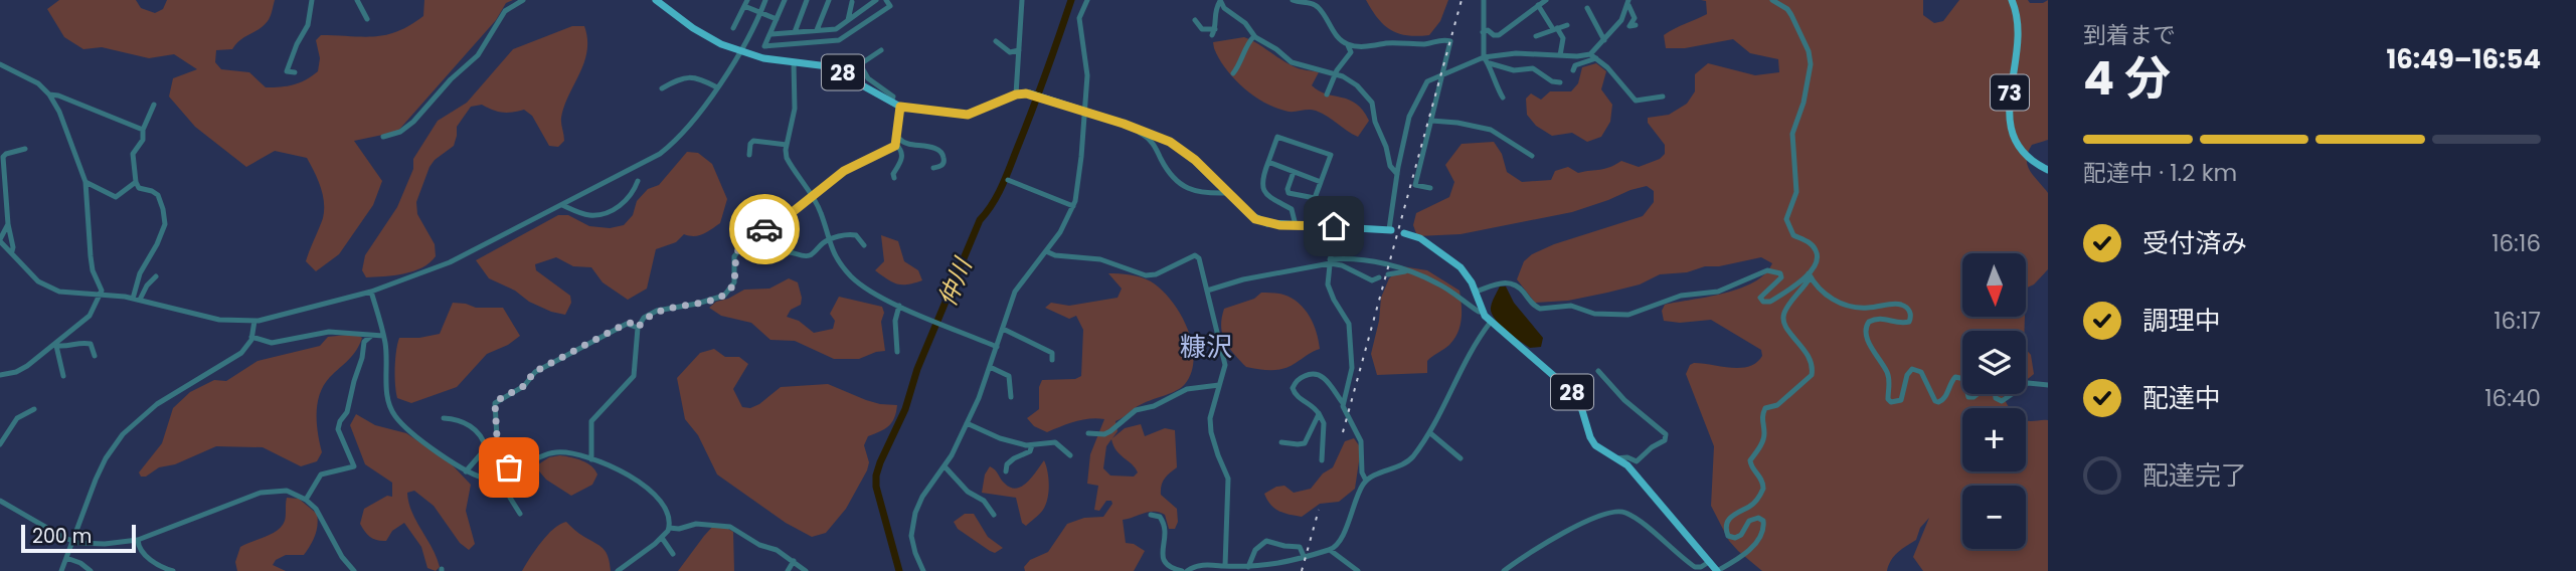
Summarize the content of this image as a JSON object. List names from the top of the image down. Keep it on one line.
{"streets":{"main road":["28","73"]},"districts":["糠沢"],"water":["仲川"],"scale_bar":"200 m","north":"bottom","page":{"heading":["4 分","到着まで","16:49–16:54"],"bar":"配達中 · 1.2 km","list":[["受付済み","16:16"],["調理中","16:17"],["配達中","16:40"],"配達完了"],"map_buttons":["+","−"],"scale":"200 m"}}
